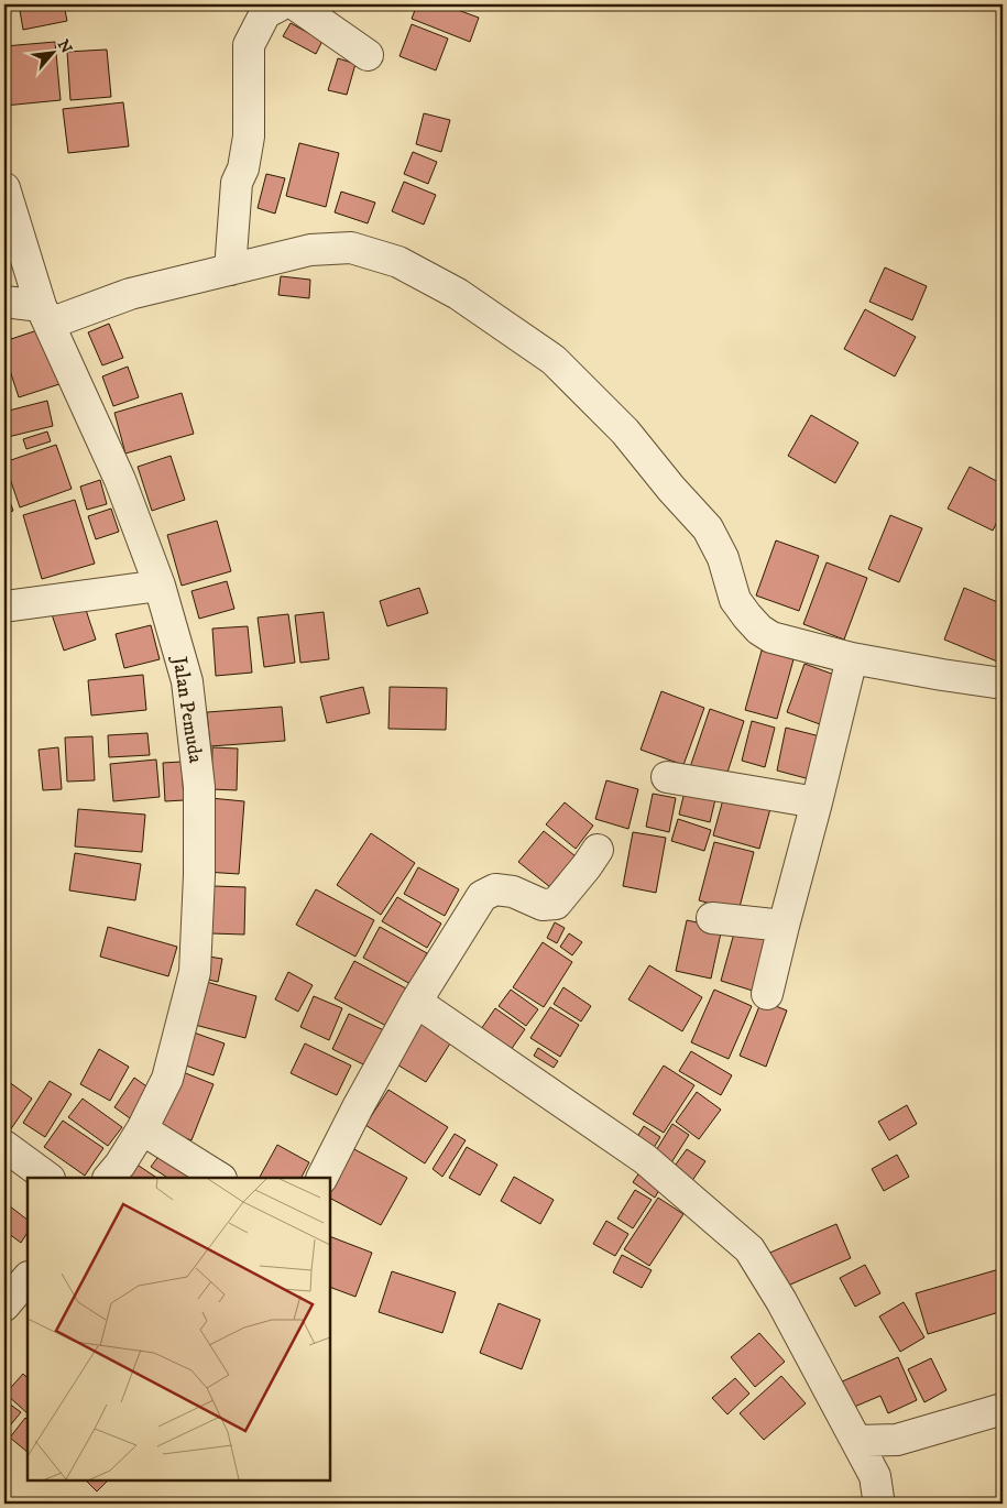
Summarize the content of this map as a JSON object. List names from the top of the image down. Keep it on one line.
{"streets":{"street":["Jalan Pemuda"]},"north":"top right"}
